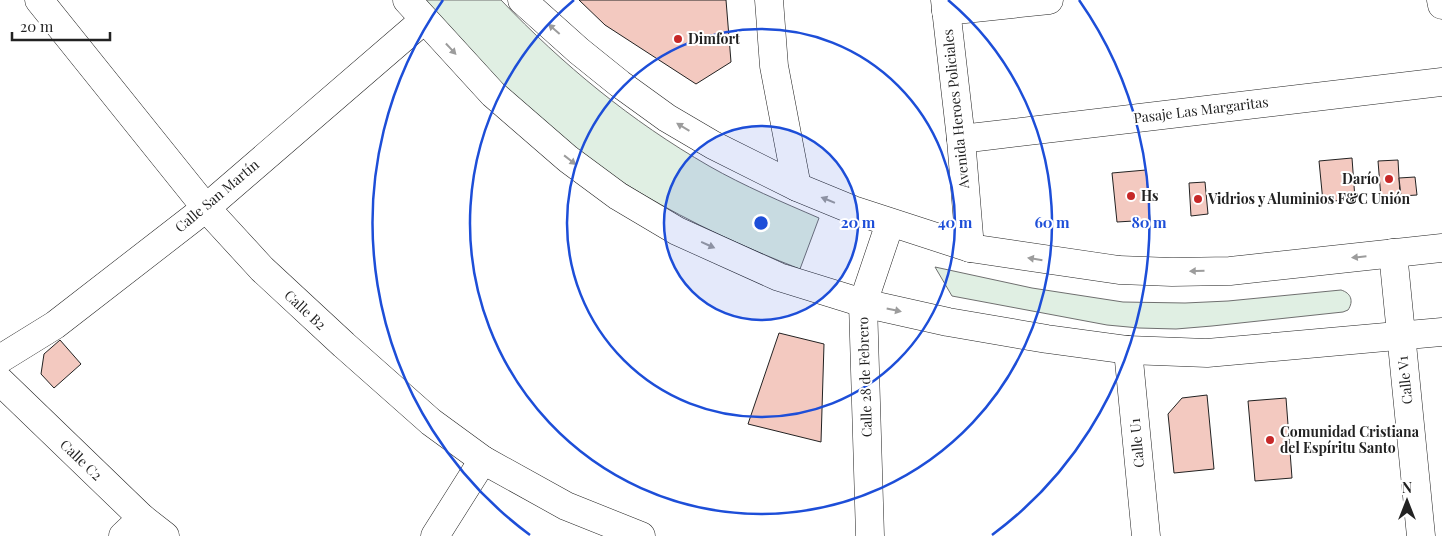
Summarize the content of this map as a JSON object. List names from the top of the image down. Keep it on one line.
{"streets":{"street":["Avenida Heroes Policiales","Pasaje Las Margaritas","Calle San Martín","Calle B2","Calle 28 de Febrero","Calle V1","Calle U1","Calle C2"]},"crossings":[["Avenida Heroes Policiales","Pasaje Las Margaritas"],["Calle San Martín","Calle B2"]],"places":["Dimfort","Darío","Hs","Vidrios y Aluminios F&C Unión","Comunidad Cristiana del Espíritu Santo"],"scale_bar":"20 m","north":"top","rings":["20 m","40 m","60 m","80 m"]}
